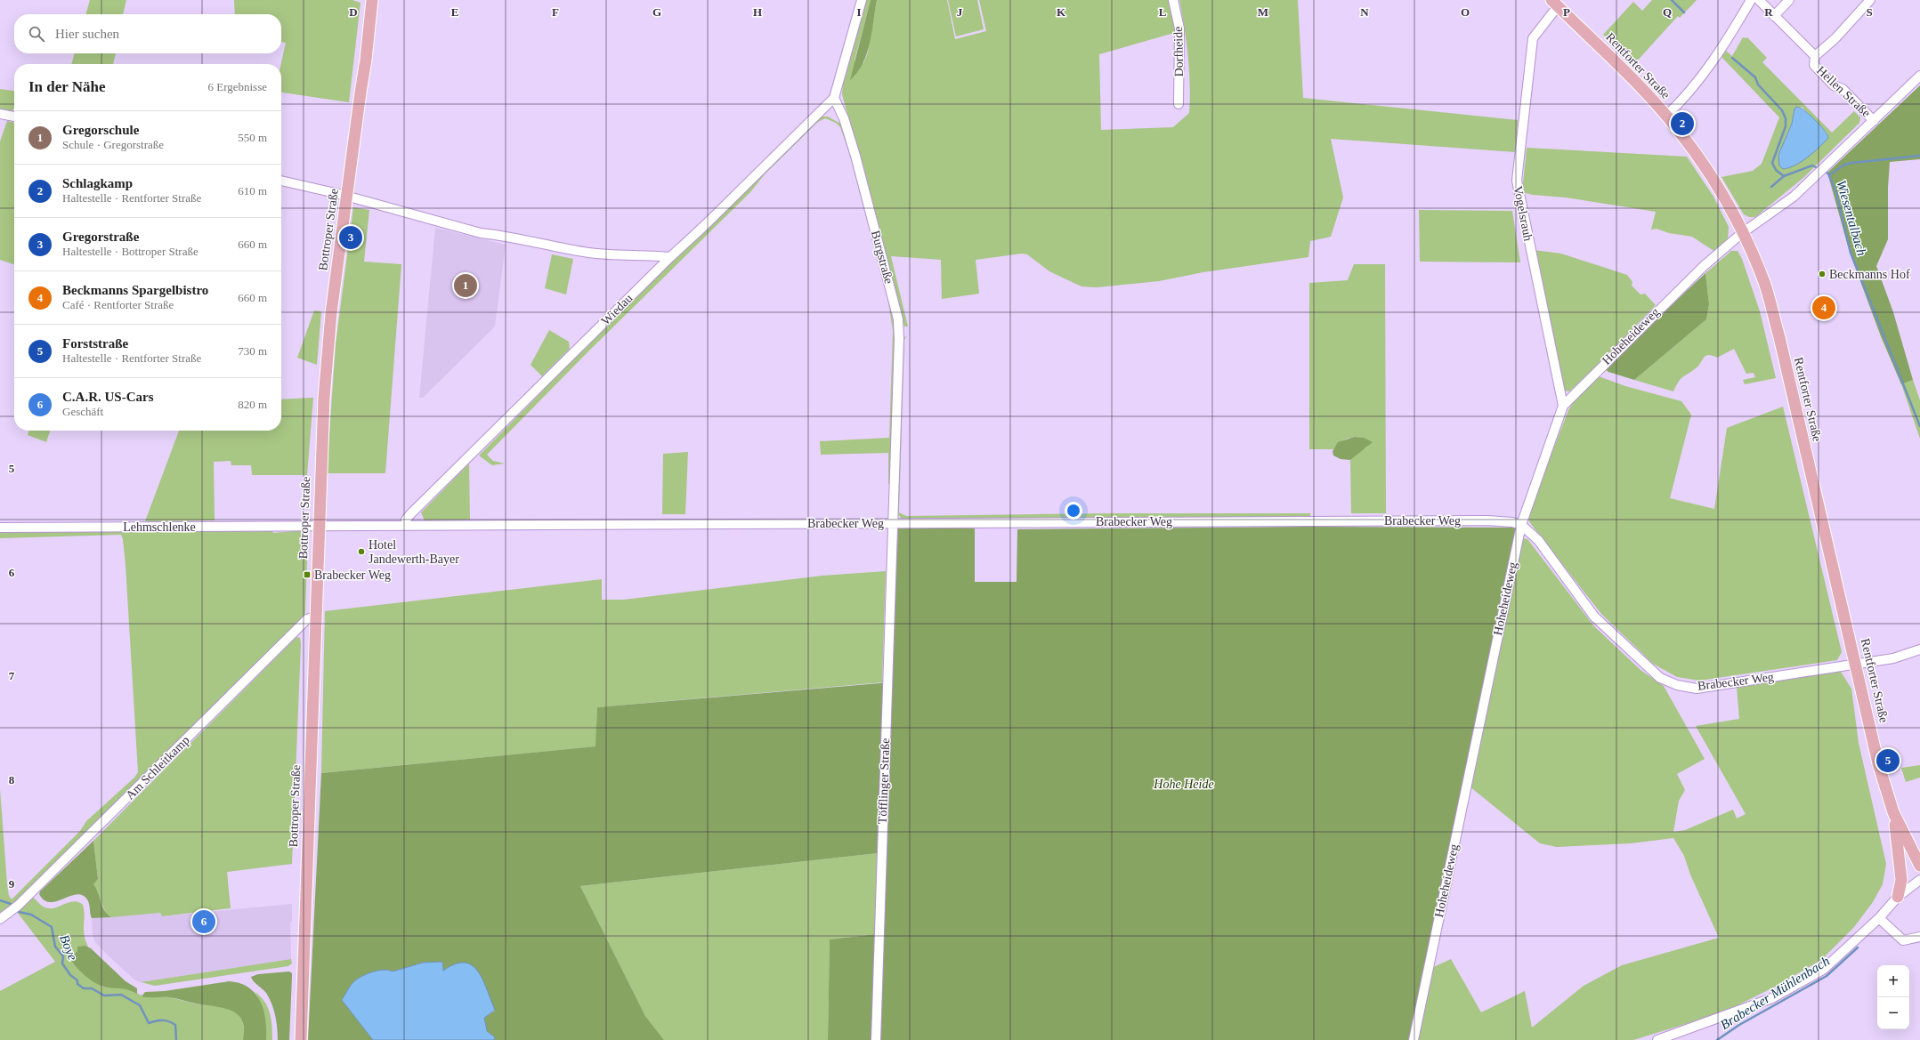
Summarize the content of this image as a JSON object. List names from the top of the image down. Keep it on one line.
{"streets":{"main road":["Rentforter Straße","Bottroper Straße"],"street":["Dorfheide","Hellen Straße","Vogelsrauh","Burgstraße","Wiedau","Hoheheideweg","Brabecker Weg","Lehmschlenke","Am Schleitkamp","Töfflinger Straße"]},"crossings":[["Rentforter Straße","Vogelsrauh"],["Rentforter Straße","Hoheheideweg"],["Rentforter Straße","Brabecker Weg"],["Hellen Straße","Hoheheideweg"],["Vogelsrauh","Hoheheideweg"],["Bottroper Straße","Brabecker Weg"],["Bottroper Straße","Lehmschlenke"],["Bottroper Straße","Am Schleitkamp"],["Burgstraße","Wiedau"],["Burgstraße","Brabecker Weg"],["Burgstraße","Töfflinger Straße"],["Wiedau","Brabecker Weg"],["Hoheheideweg","Brabecker Weg"],["Brabecker Weg","Lehmschlenke"],["Brabecker Weg","Töfflinger Straße"]],"water":["Wiesentalbach","Boye","Brabecker Mühlenbach"],"parks":["Hohe Heide"],"places":{"other":["Beckmanns Hof","Hotel Jandewerth-Bayer"],"transit":["Brabecker Weg"]},"page":{"search":"Hier suchen","heading":["In der Nähe","6 Ergebnisse"],"pins":["2","3","1","4","5","6"],"list":[{"mark":"1","name":"Gregorschule","note":"Schule · Gregorstraße","value":"550 m"},{"mark":"2","name":"Schlagkamp","note":"Haltestelle · Rentforter Straße","value":"610 m"},{"mark":"3","name":"Gregorstraße","note":"Haltestelle · Bottroper Straße","value":"660 m"},{"mark":"4","name":"Beckmanns Spargelbistro","note":"Café · Rentforter Straße","value":"660 m"},{"mark":"5","name":"Forststraße","note":"Haltestelle · Rentforter Straße","value":"730 m"},{"mark":"6","name":"C.A.R. US-Cars","note":"Geschäft","value":"820 m"}],"map_buttons":["+","−"]},"grid":{"columns":["D","E","F","G","H","I","J","K","L","M","N","O","P","Q","R","S"],"rows":["5","6","7","8","9"]}}
